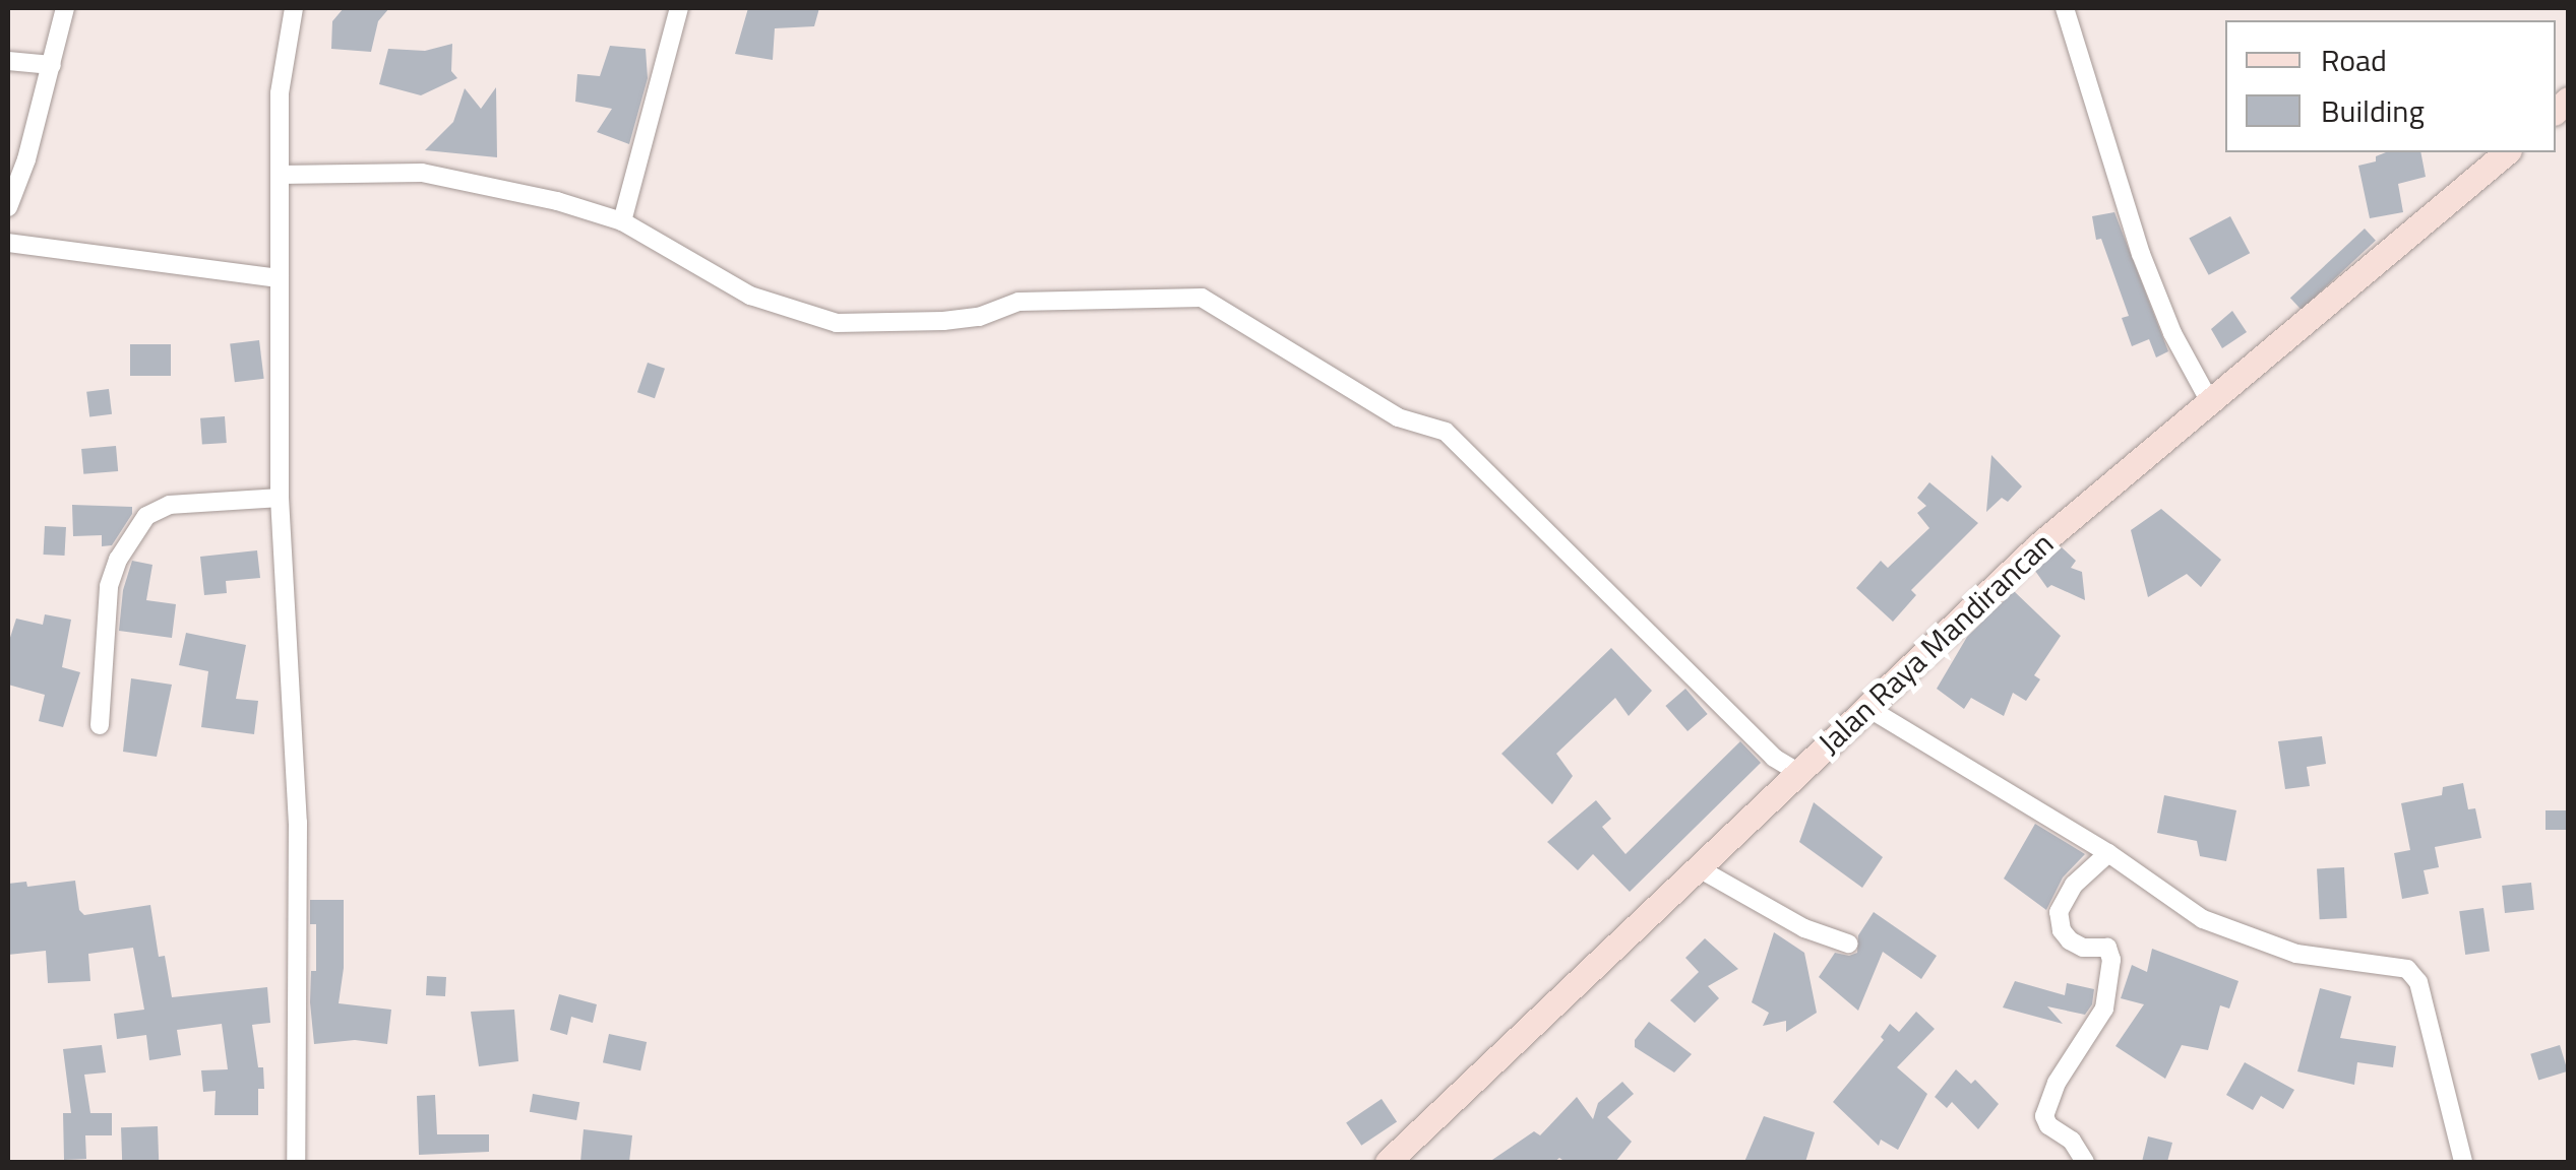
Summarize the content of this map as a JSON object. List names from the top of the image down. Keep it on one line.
{"streets":{"street":["Jalan Raya Mandirancan"]},"legend":["Road","Building"]}
